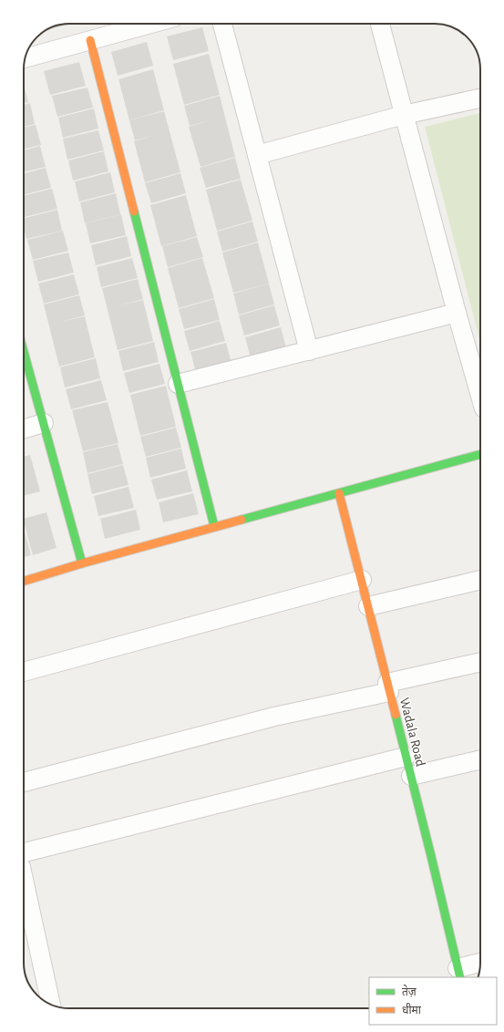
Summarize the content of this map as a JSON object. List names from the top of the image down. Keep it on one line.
{"streets":{"street":["Wadala Road"]},"legend":["तेज़","धीमा"]}
